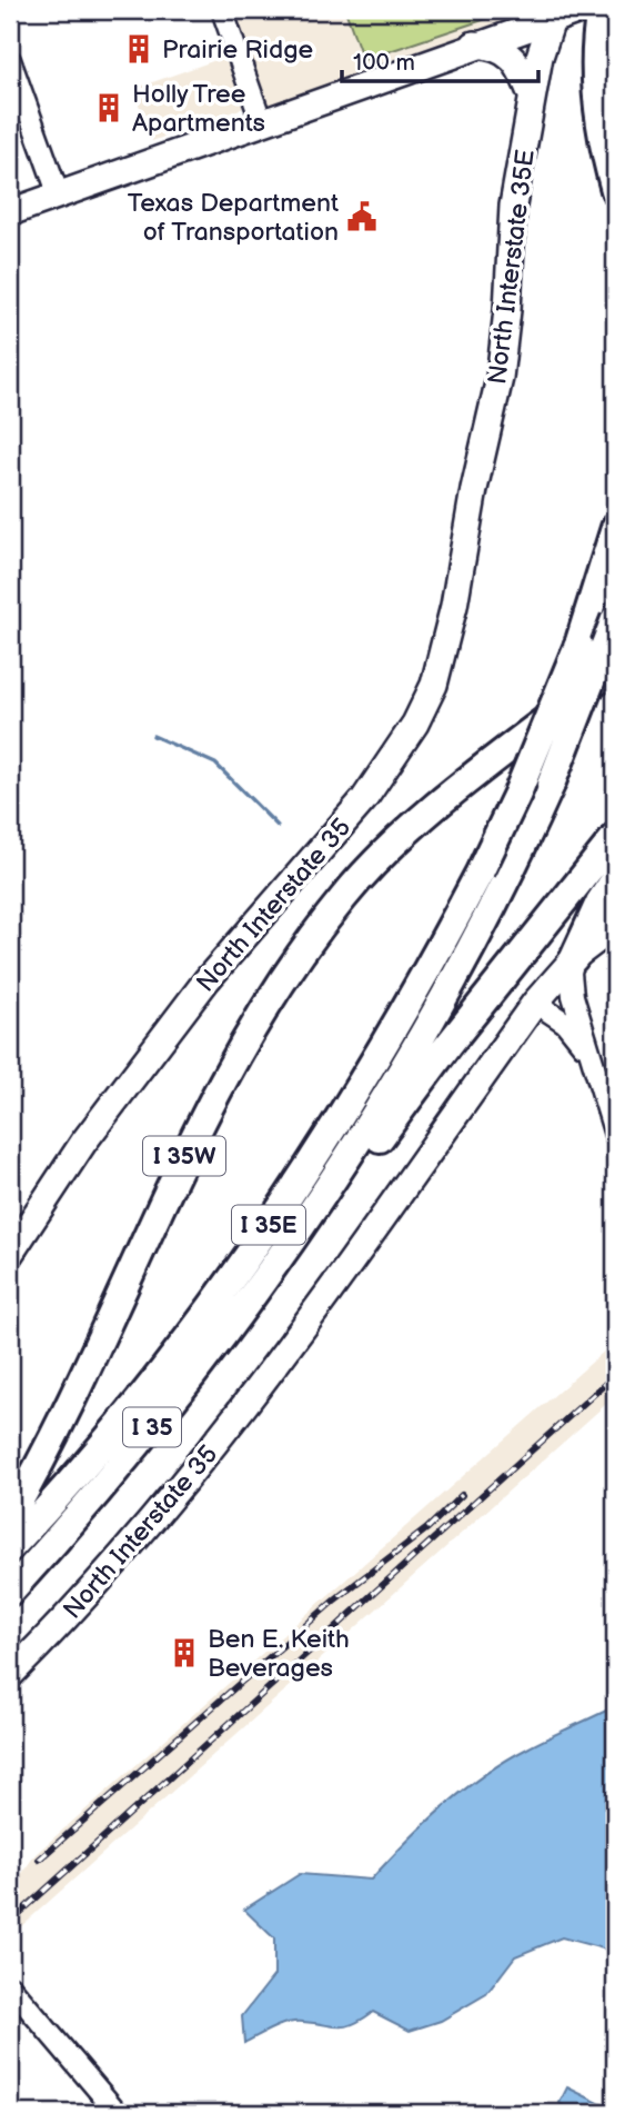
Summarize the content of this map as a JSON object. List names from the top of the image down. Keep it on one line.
{"streets":{"highway":["I 35W","I 35E","I 35"],"main road":["North Interstate 35E","North Interstate 35"]},"crossings":[["North Interstate 35E","North Interstate 35"],["I 35E","I 35"]],"places":{"building":["Prairie Ridge","Holly Tree Apartments","Ben E. Keith Beverages"],"public building":["Texas Department of Transportation"]},"scale_bar":"100 m"}
